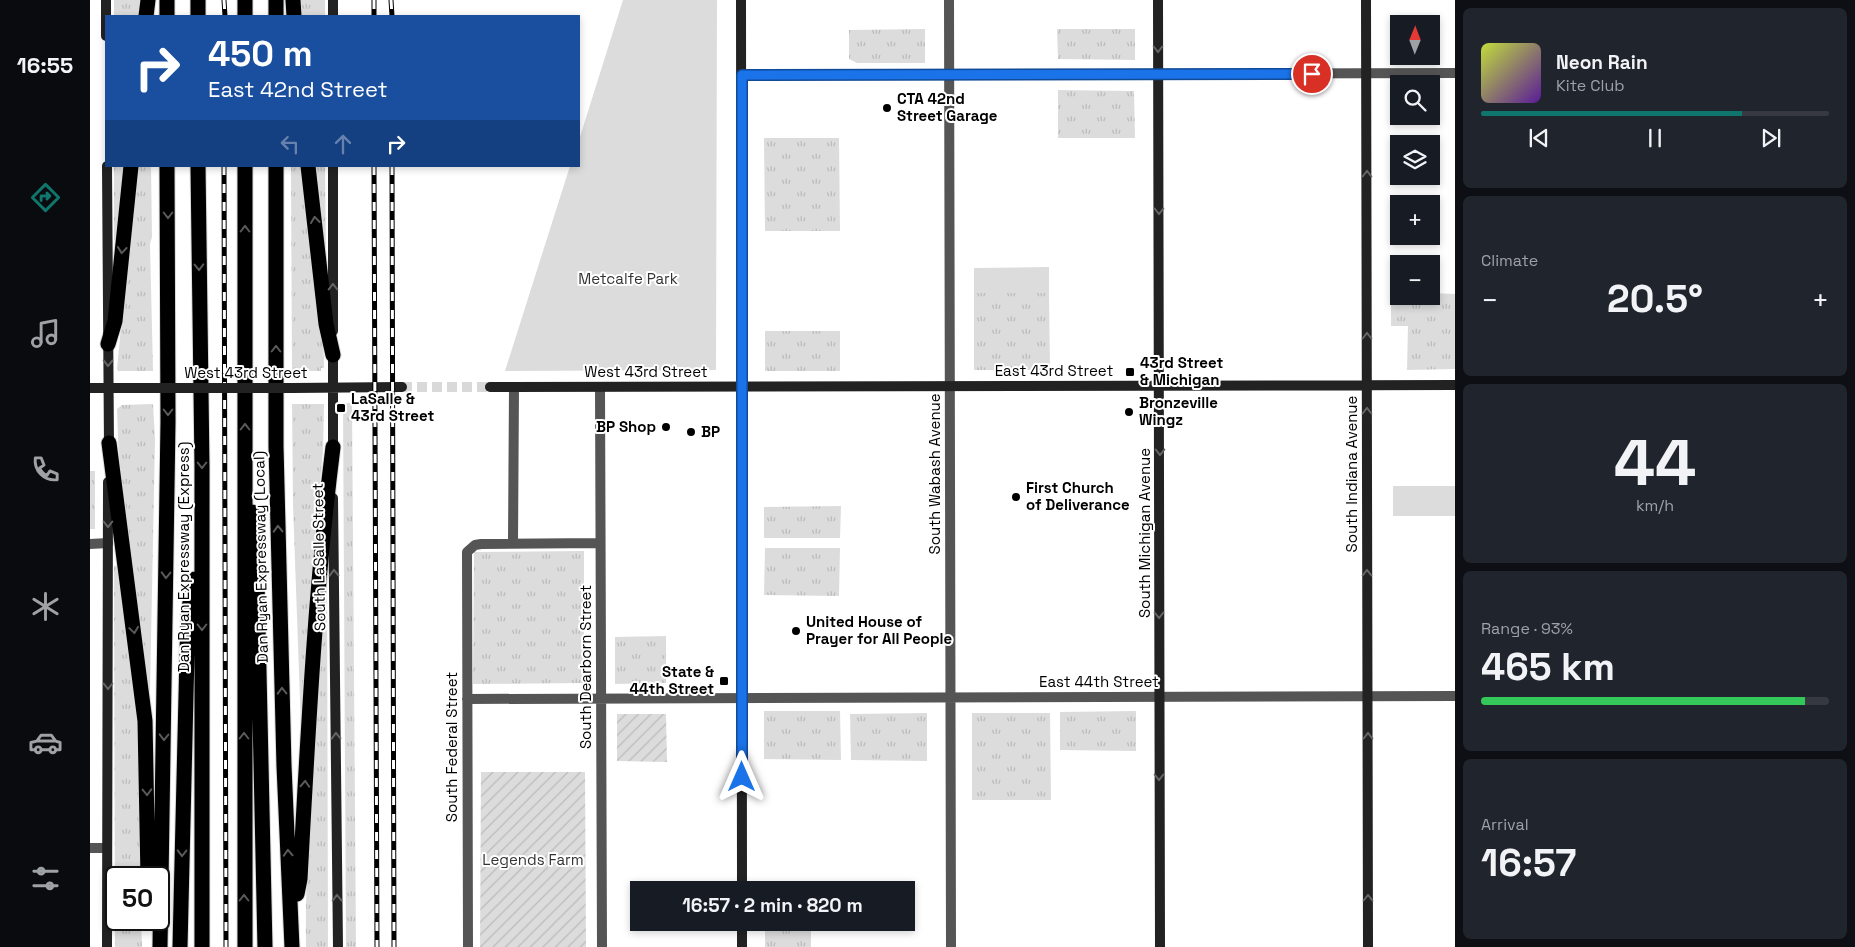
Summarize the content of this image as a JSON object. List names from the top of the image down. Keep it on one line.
{"streets":{"highway":["Dan Ryan Expressway (Express)","Dan Ryan Expressway (Local)"],"street":["East 43rd Street","West 43rd Street","South Wabash Avenue","South Indiana Avenue","South Michigan Avenue","South LaSalle Street","South Dearborn Street","East 44th Street","South Federal Street"]},"crossings":[["East 43rd Street","West 43rd Street"],["East 43rd Street","South Wabash Avenue"],["East 43rd Street","South Indiana Avenue"],["East 43rd Street","South Michigan Avenue"],["West 43rd Street","South LaSalle Street"],["West 43rd Street","South Dearborn Street"],["South Wabash Avenue","East 44th Street"],["South Indiana Avenue","East 44th Street"],["South Michigan Avenue","East 44th Street"],["South Dearborn Street","East 44th Street"],["East 44th Street","South Federal Street"]],"one_way":["South Indiana Avenue","South Michigan Avenue","South LaSalle Street"],"parks":["Metcalfe Park","Legends Farm"],"places":{"other":["CTA 42nd Street Garage","Bronzeville Wingz","BP Shop","BP","First Church of Deliverance","United House of Prayer for All People"],"transit":["43rd Street & Michigan","LaSalle & 43rd Street","State & 44th Street"]},"north":"top","page":{"tabs":"16:55","map_buttons":["+","−"],"turn":["450 m","East 42nd Street"],"song":["Neon Rain","Kite Club"],"tile":["Climate",["44","km/h"],["Range · 93%","465 km"],["Arrival","16:57"]],"heat":["−","20.5°","+"],"limit":"50","trip":"16:57 · 2 min · 820 m"}}
